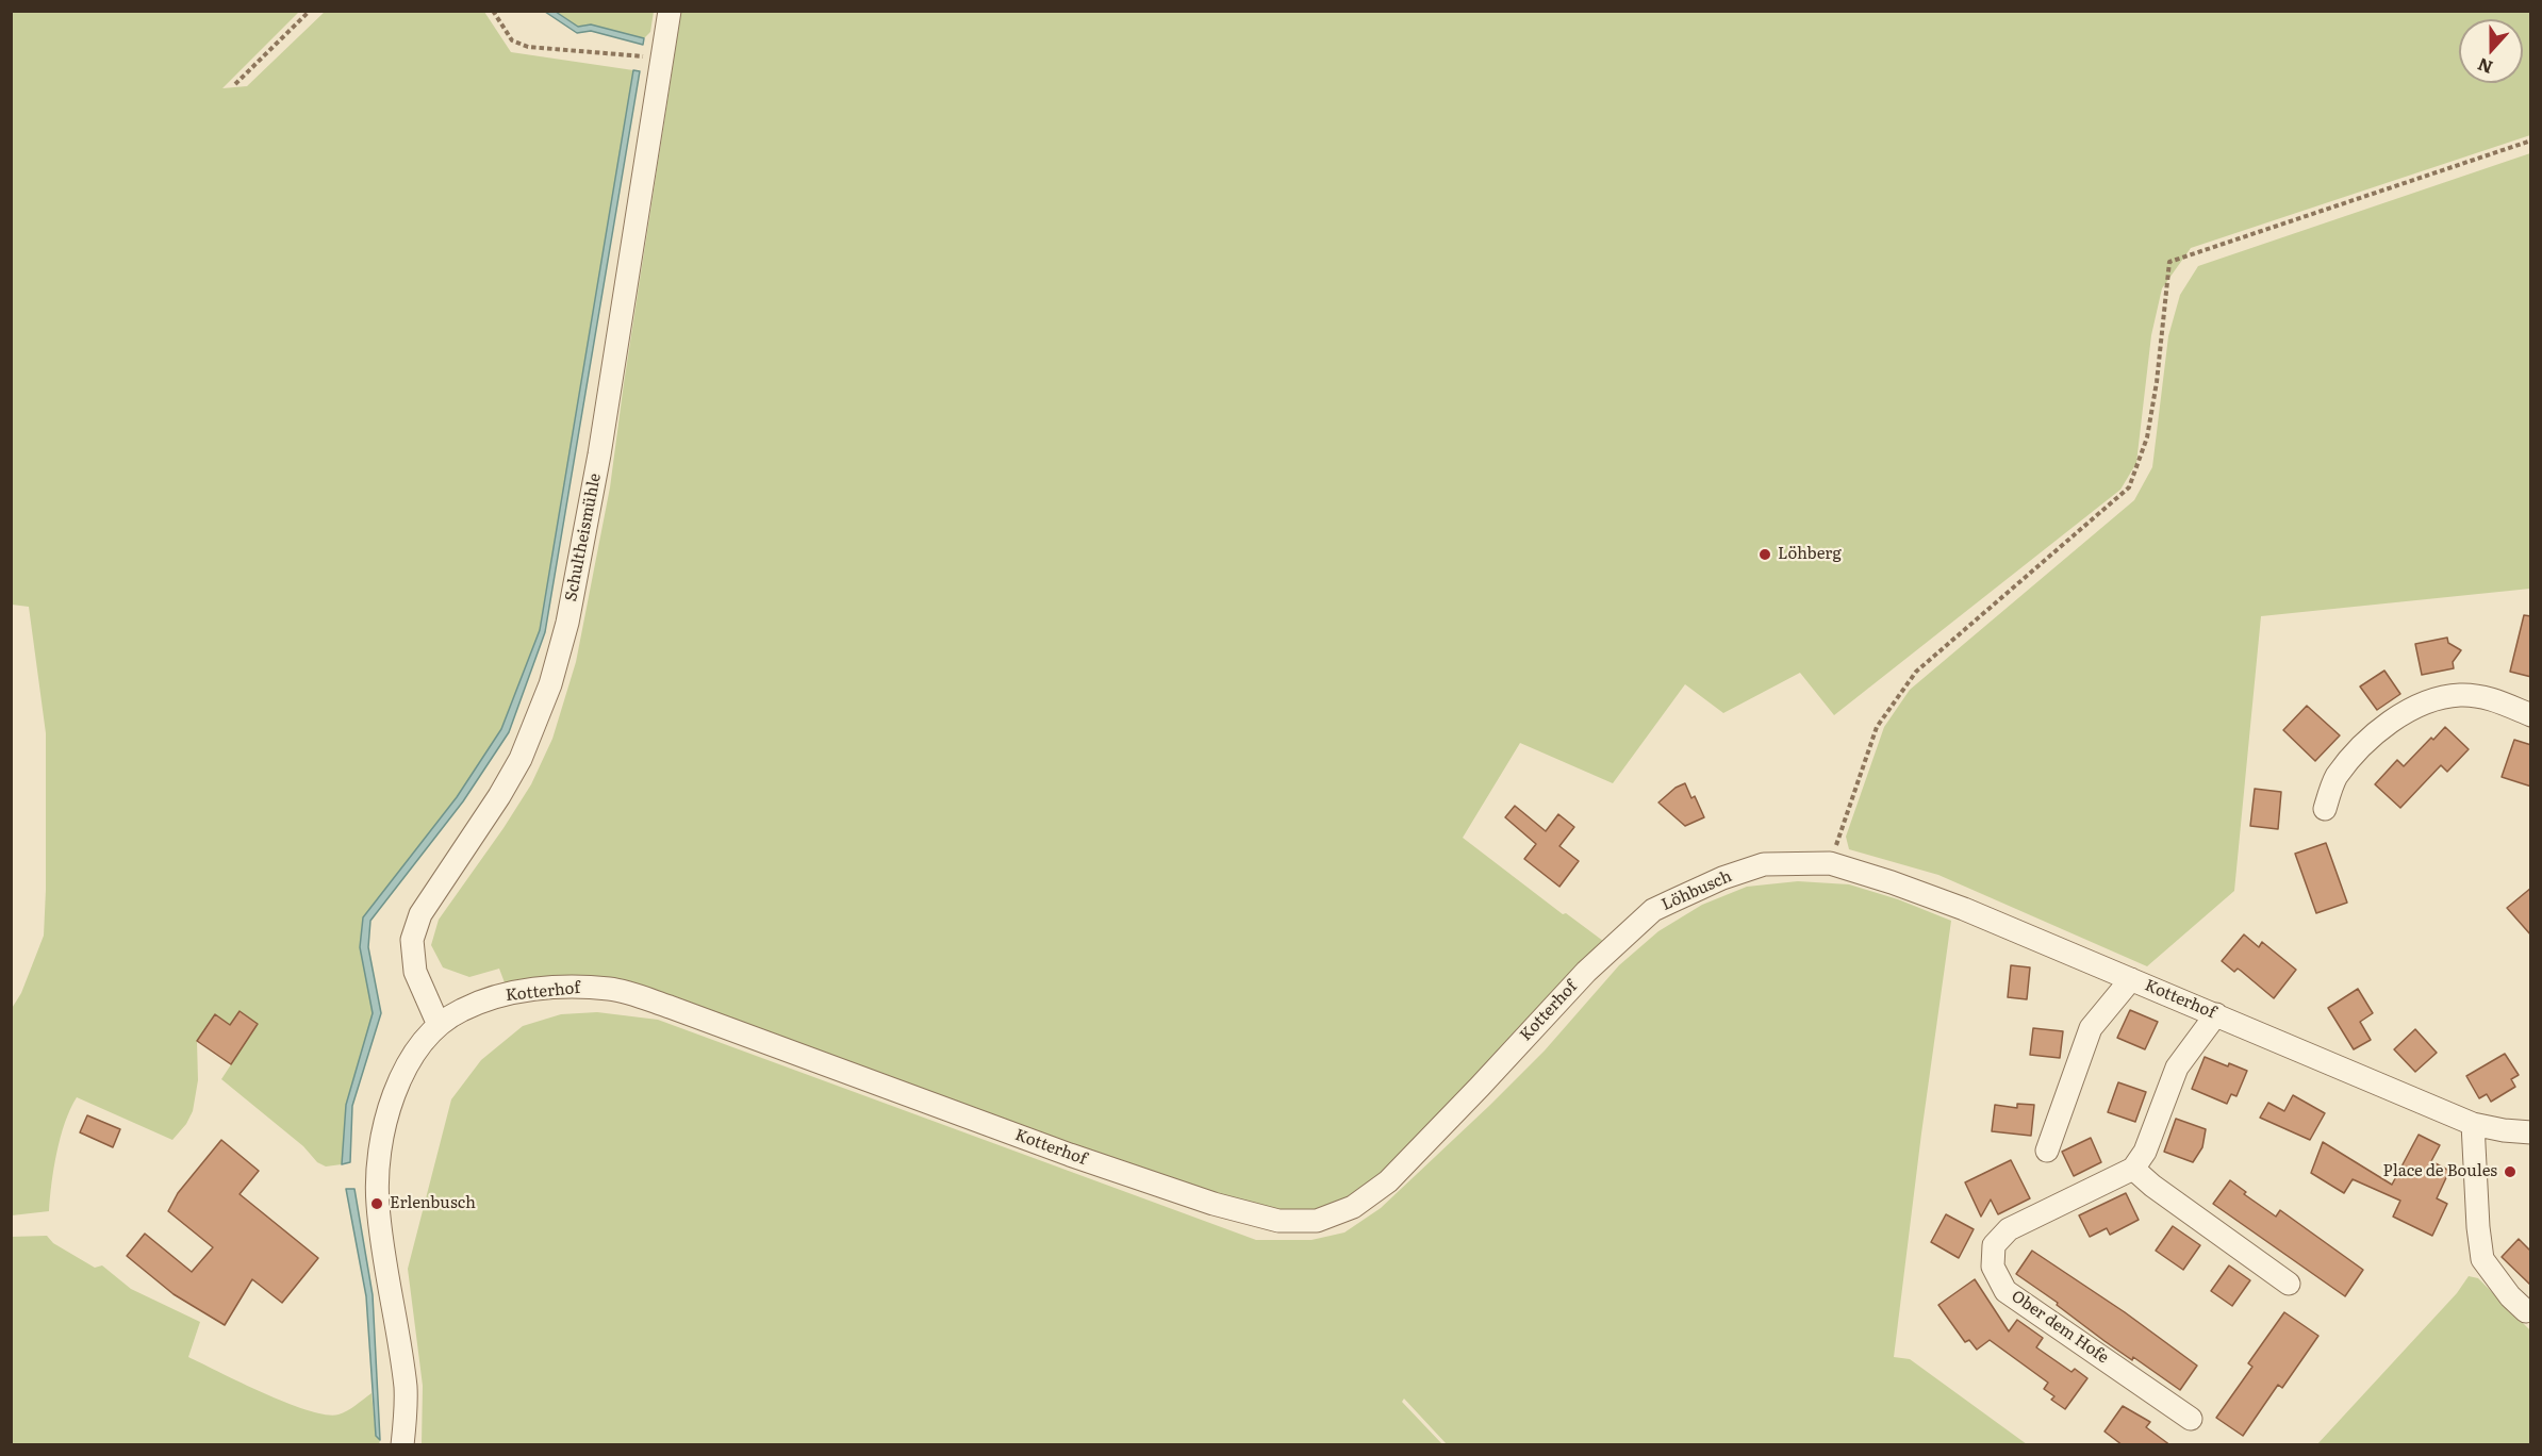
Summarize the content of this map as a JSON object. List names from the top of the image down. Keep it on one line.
{"streets":{"street":["Schultheismühle","Löhbusch","Kotterhof","Ober dem Hofe"]},"crossings":[["Schultheismühle","Kotterhof"],["Löhbusch","Kotterhof"]],"places":["Löhberg","Place de Boules","Erlenbusch"],"north":"bottom"}
